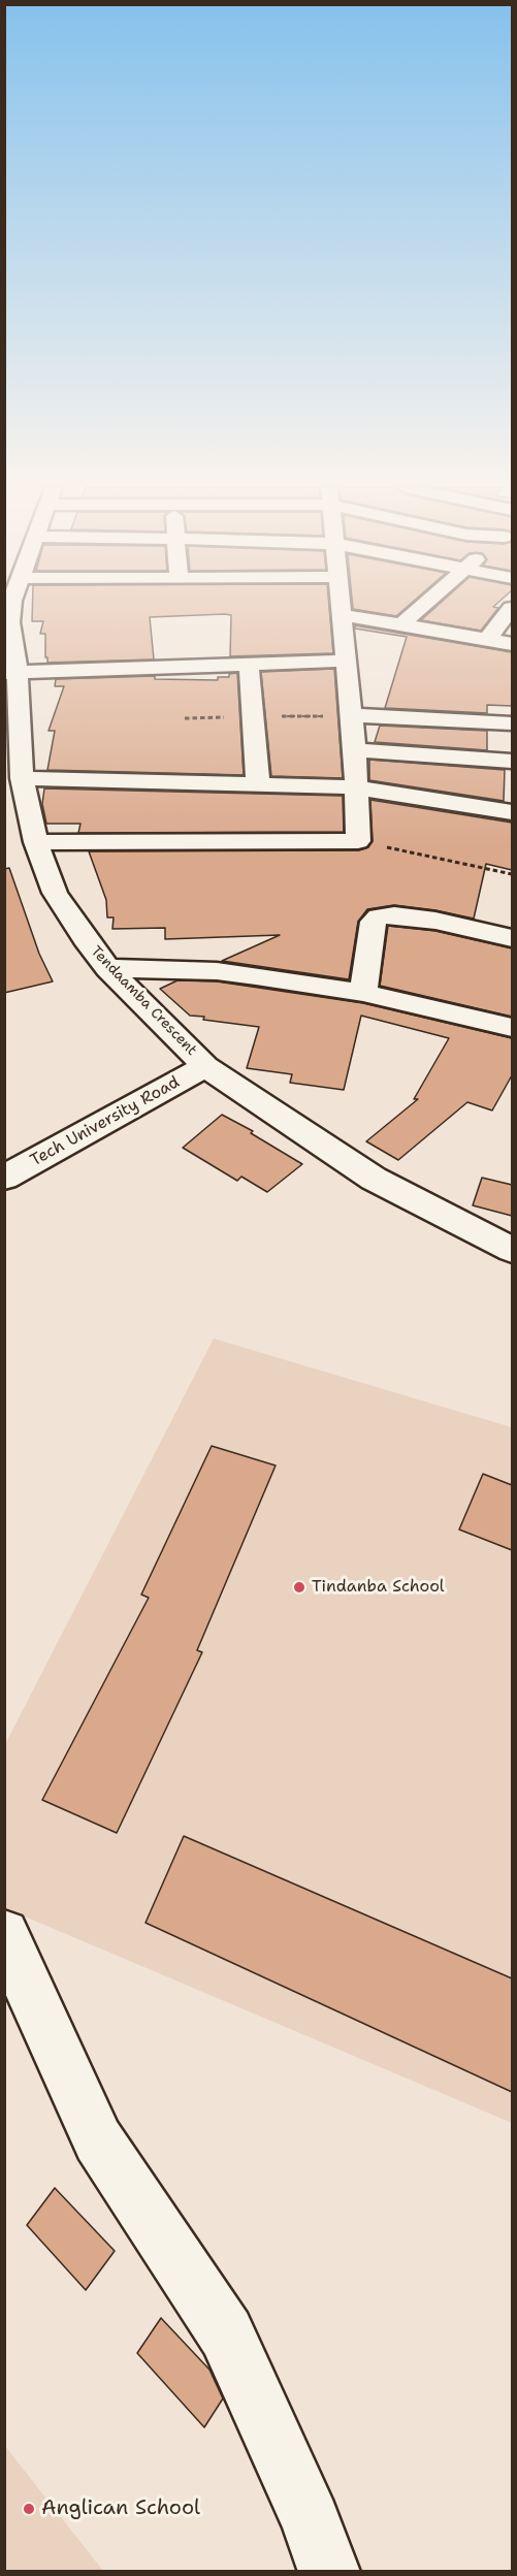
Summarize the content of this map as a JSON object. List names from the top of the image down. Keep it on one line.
{"streets":{"street":["Tendaamba Crescent","Tech University Road"]},"crossings":[["Tendaamba Crescent","Tech University Road"]],"places":["Tindanba School","Anglican School"]}
